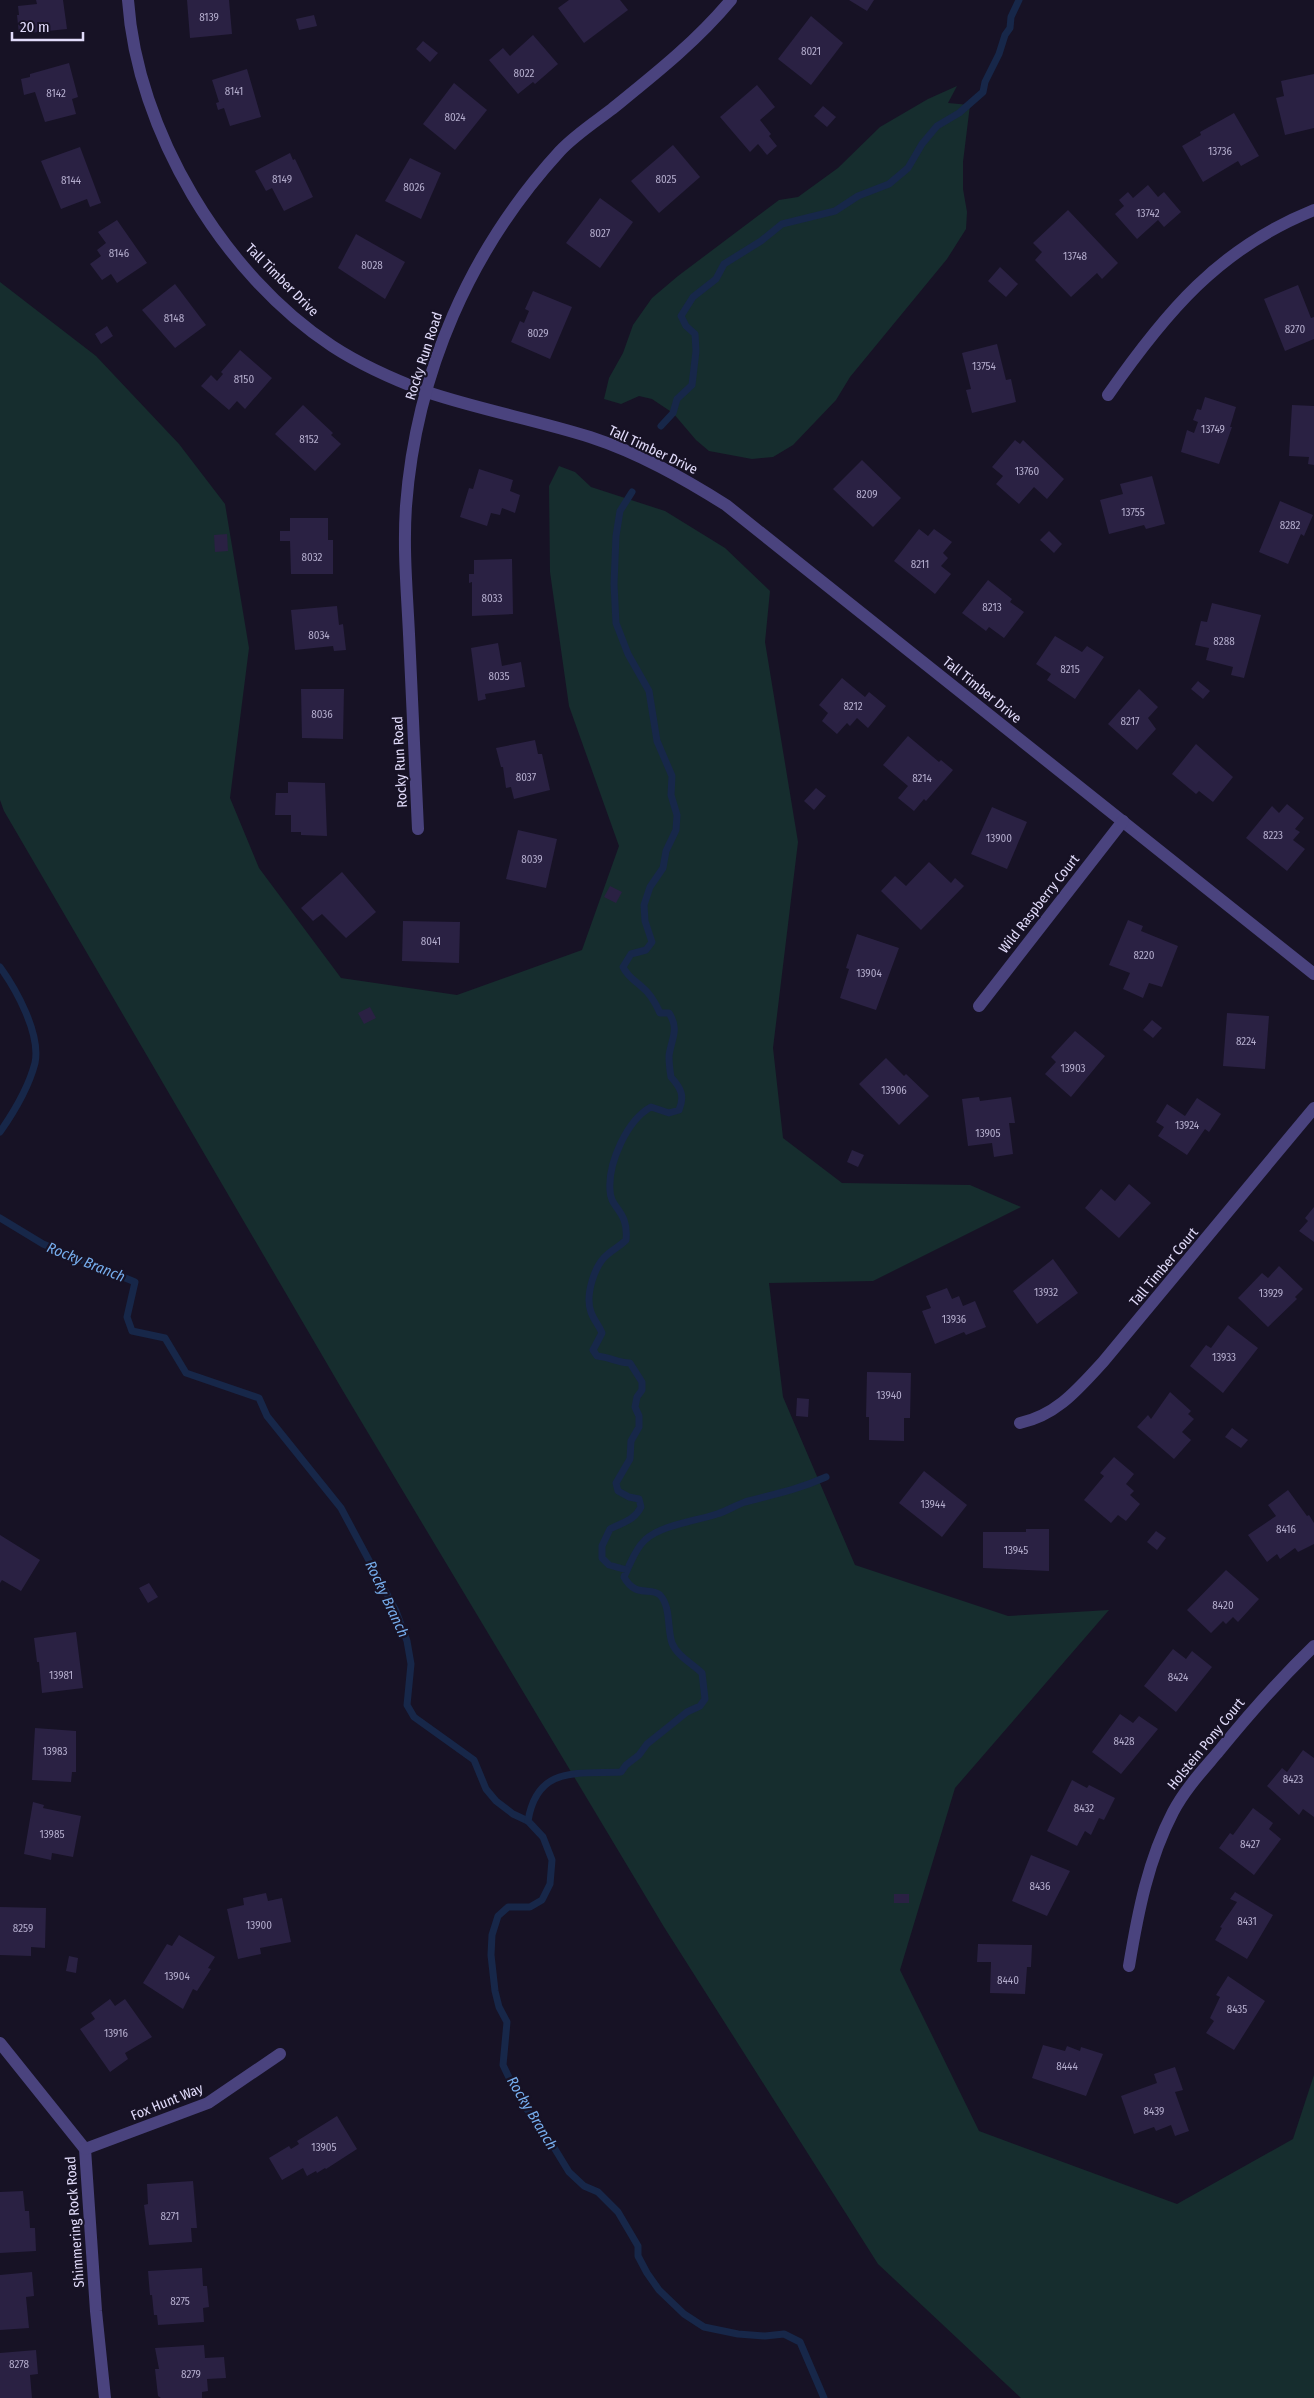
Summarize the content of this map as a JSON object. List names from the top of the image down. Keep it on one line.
{"streets":{"street":["Tall Timber Drive","Rocky Run Road","Wild Raspberry Court","Tall Timber Court","Holstein Pony Court","Fox Hunt Way","Shimmering Rock Road"]},"crossings":[["Tall Timber Drive","Rocky Run Road"],["Tall Timber Drive","Wild Raspberry Court"],["Fox Hunt Way","Shimmering Rock Road"]],"water":["Rocky Branch"],"house_numbers":["8139","8021","8022","8141","8142","8024","13736","8149","8025","8144","8026","13742","8027","8146","13748","8028","8148","8270","8029","13754","8150","13749","8152","13760","8209","13755","8282","8032","8211","8033","8213","8034","8288","8215","8035","8212","8036","8217","8037","8214","8223","13900","8039","8041","8220","13904","8224","13903","13906","13924","13905","13932","13929","13936","13933","13940","13944","8416","13945","8420","13981","8424","8428","13983","8423","8432","13985","8427","8436","8431","13900","8259","13904","8440","8435","13916","8444","8439","13905","8271","8275","8278","8279"],"scale_bar":"20 m"}
